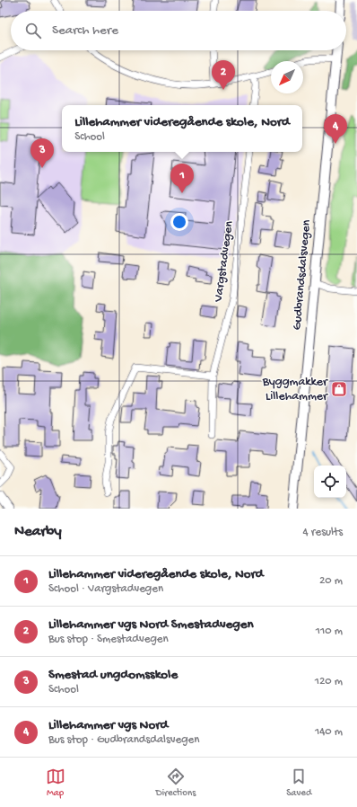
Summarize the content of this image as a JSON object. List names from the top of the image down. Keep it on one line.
{"streets":{"main road":["Gudbrandsdalsvegen"],"street":["Vargstadvegen"]},"places":{"shop":["Byggmakker Lillehammer"]},"north":"bottom left","page":{"search":"Search here","pins":["2","4","3","1"],"popup":["Lillehammer videregående skole, Nord","School"],"heading":["Nearby","4 results"],"list":[{"mark":"1","name":"Lillehammer videregående skole, Nord","note":"School · Vargstadvegen","value":"20 m"},{"mark":"2","name":"Lillehammer vgs Nord Smestadvegen","note":"Bus stop · Smestadvegen","value":"110 m"},{"mark":"3","name":"Smestad ungdomsskole","note":"School","value":"120 m"},{"mark":"4","name":"Lillehammer vgs Nord","note":"Bus stop · Gudbrandsdalsvegen","value":"140 m"}],"nav":["Map","Directions","Saved"]}}
